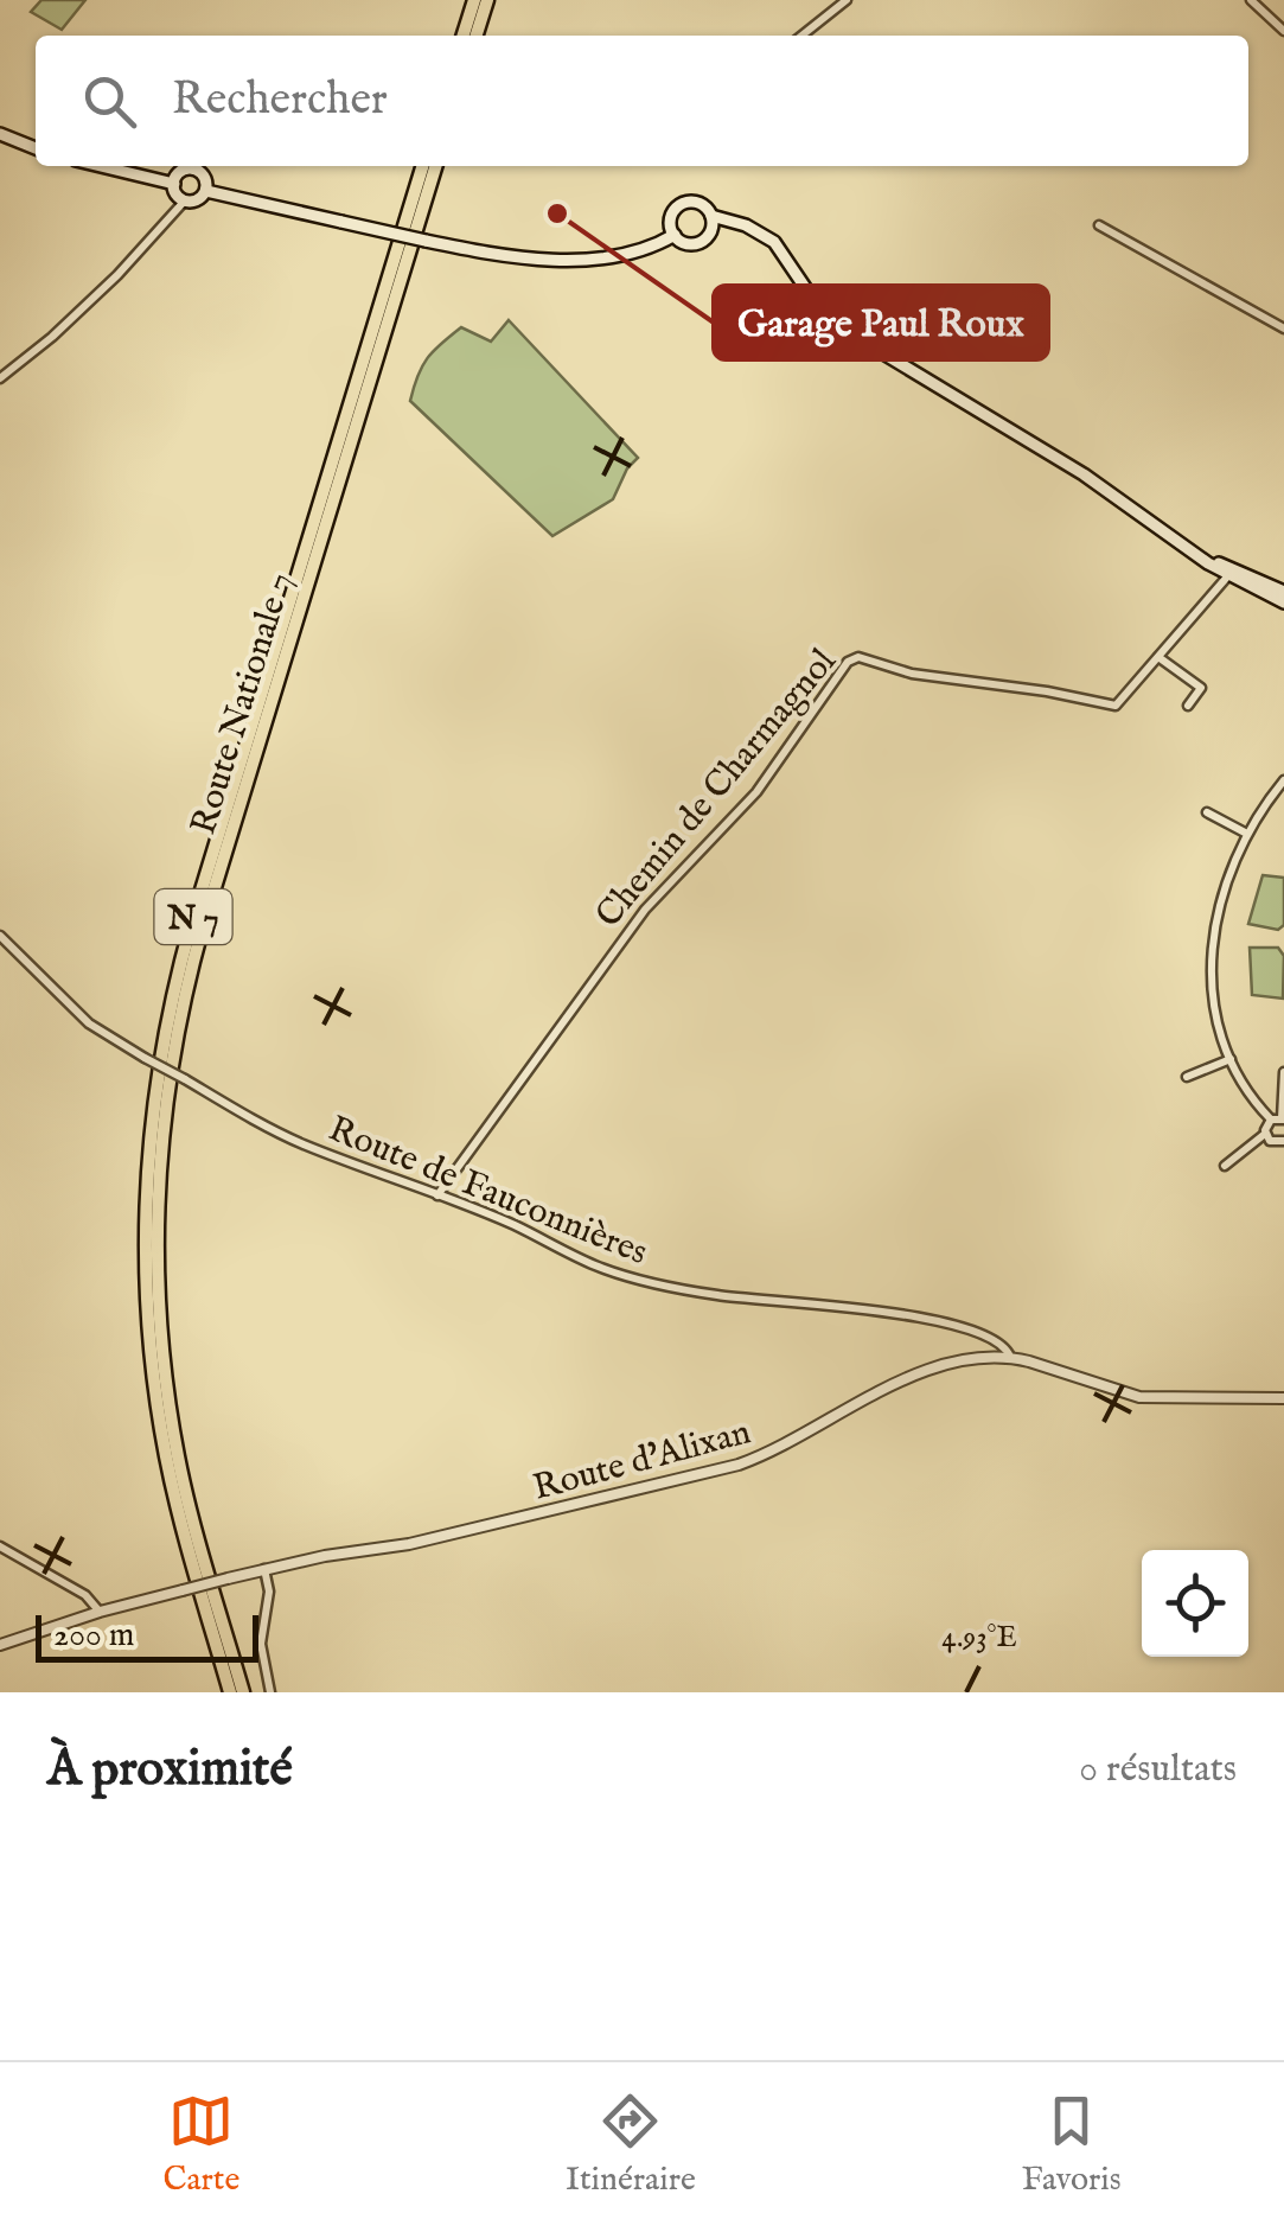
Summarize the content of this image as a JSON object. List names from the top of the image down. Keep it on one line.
{"streets":{"highway":["Route Nationale 7","N 7"],"street":["Chemin de Charmagnol","Route de Fauconnières","Route d'Alixan"]},"crossings":[["Chemin de Charmagnol","Route de Fauconnières"],["Route de Fauconnières","Route d'Alixan"]],"places":["Garage Paul Roux"],"scale_bar":"200 m","page":{"search":"Rechercher","scale":"200 m","heading":["À proximité","0 résultats"],"nav":["Carte","Itinéraire","Favoris"]},"coordinates":["4.93°E"]}
